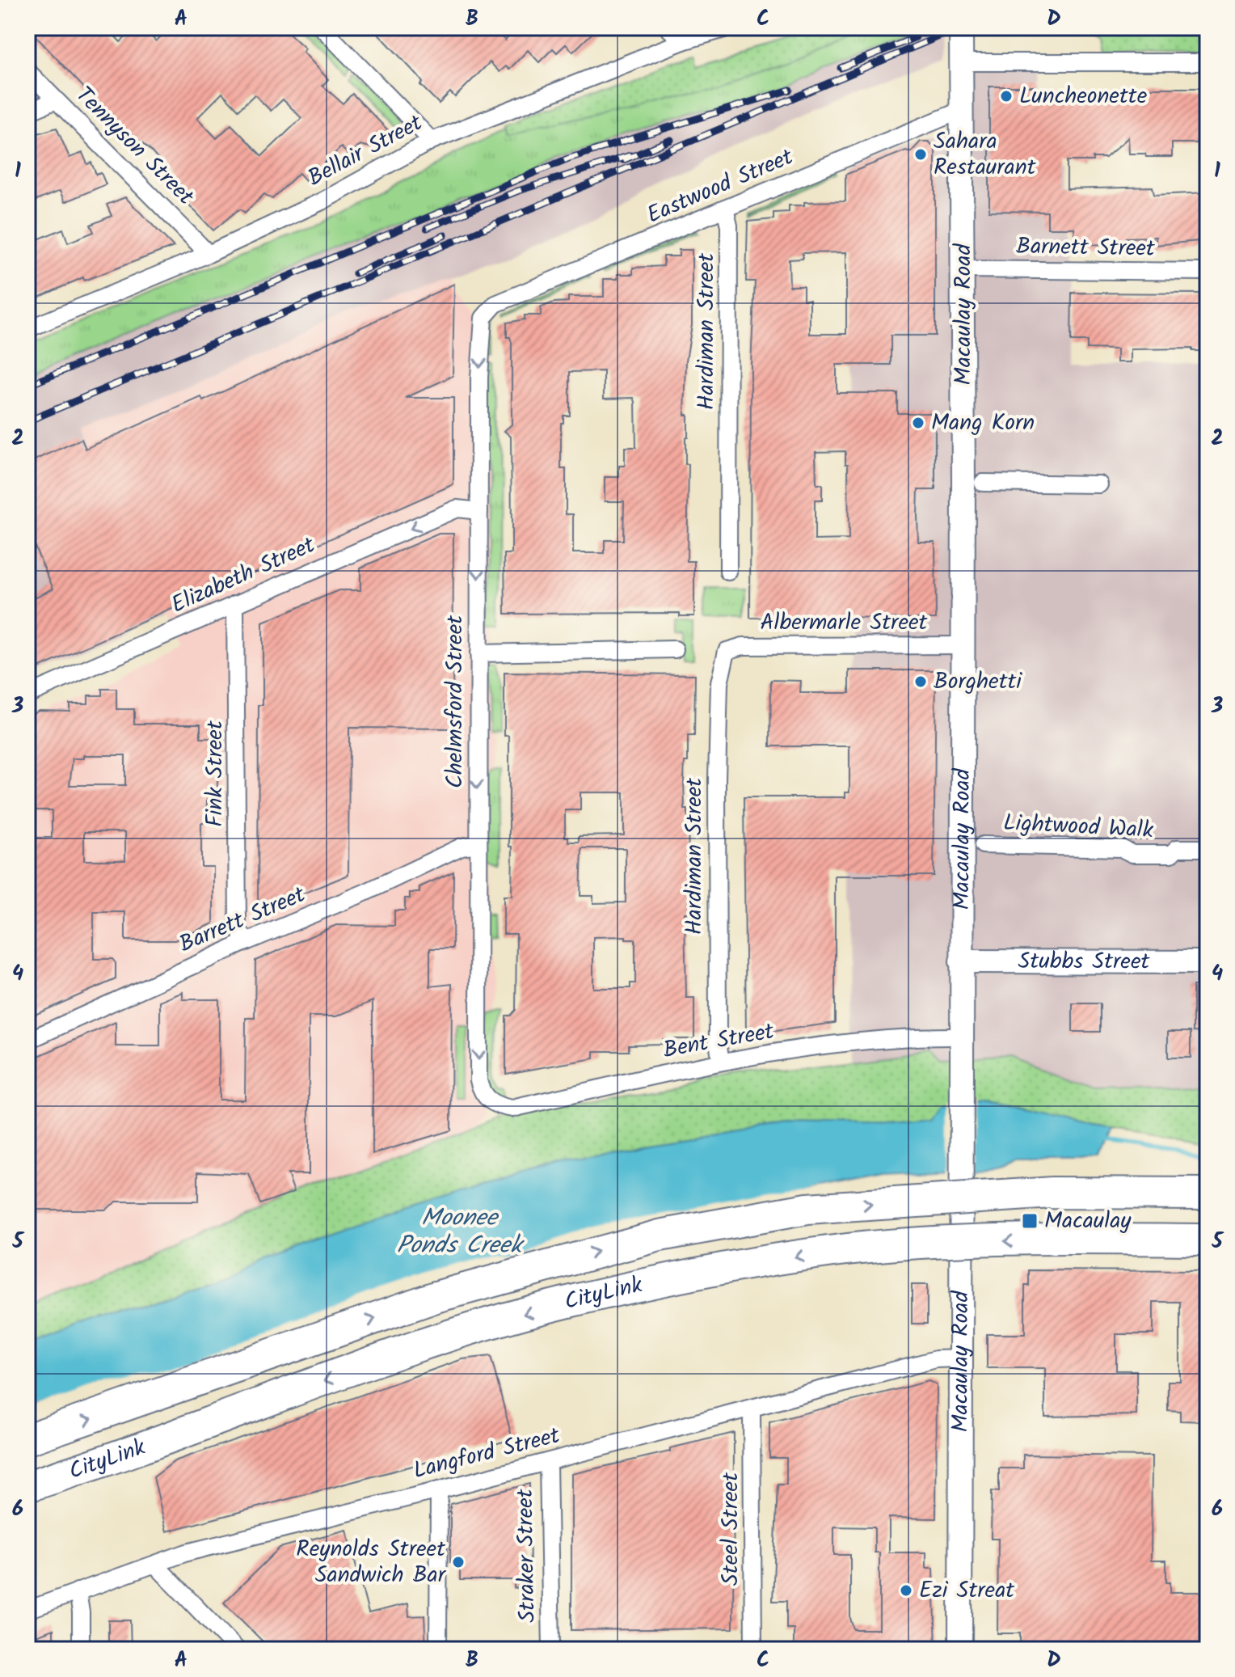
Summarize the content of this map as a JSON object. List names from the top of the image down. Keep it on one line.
{"streets":{"highway":["CityLink"],"street":["Tennyson Street","Bellair Street","Eastwood Street","Barnett Street","Macaulay Road","Hardiman Street","Elizabeth Street","Albermarle Street","Chelmsford Street","Fink Street","Lightwood Walk","Barrett Street","Stubbs Street","Bent Street","Langford Street","Steel Street","Straker Street"]},"crossings":[["Tennyson Street","Bellair Street"],["Eastwood Street","Macaulay Road"],["Eastwood Street","Hardiman Street"],["Eastwood Street","Chelmsford Street"],["Barnett Street","Macaulay Road"],["Macaulay Road","Albermarle Street"],["Macaulay Road","Stubbs Street"],["Macaulay Road","Bent Street"],["Macaulay Road","Langford Street"],["Hardiman Street","Albermarle Street"],["Hardiman Street","Bent Street"],["Elizabeth Street","Chelmsford Street"],["Elizabeth Street","Fink Street"],["Chelmsford Street","Barrett Street"],["Chelmsford Street","Bent Street"],["Fink Street","Barrett Street"],["Langford Street","Steel Street"],["Langford Street","Straker Street"]],"one_way":["Elizabeth Street","Chelmsford Street"],"water":["Moonee Ponds Creek"],"places":{"other":["Luncheonette","Sahara Restaurant","Mang Korn","Borghetti","Reynolds Street Sandwich Bar","Ezi Streat"],"transit":["Macaulay"]},"grid":{"columns":["A","B","C","D"],"rows":["1","2","3","4","5","6"]}}
